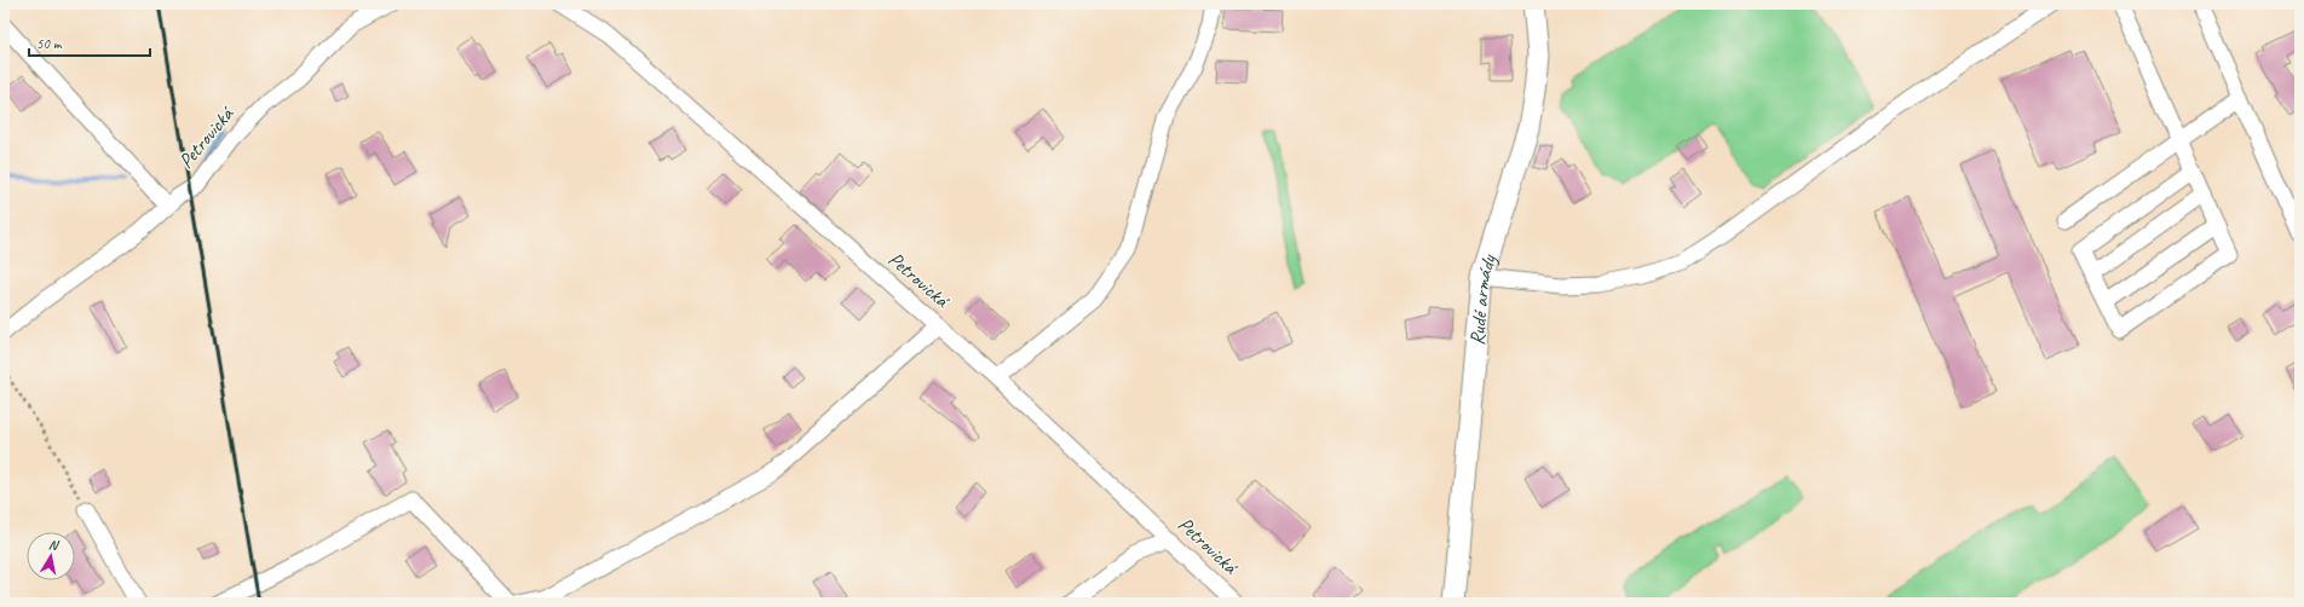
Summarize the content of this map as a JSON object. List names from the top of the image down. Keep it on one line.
{"streets":{"main road":["Rudé armády"],"street":["Petrovická"]},"scale_bar":"50 m","north":"top"}
